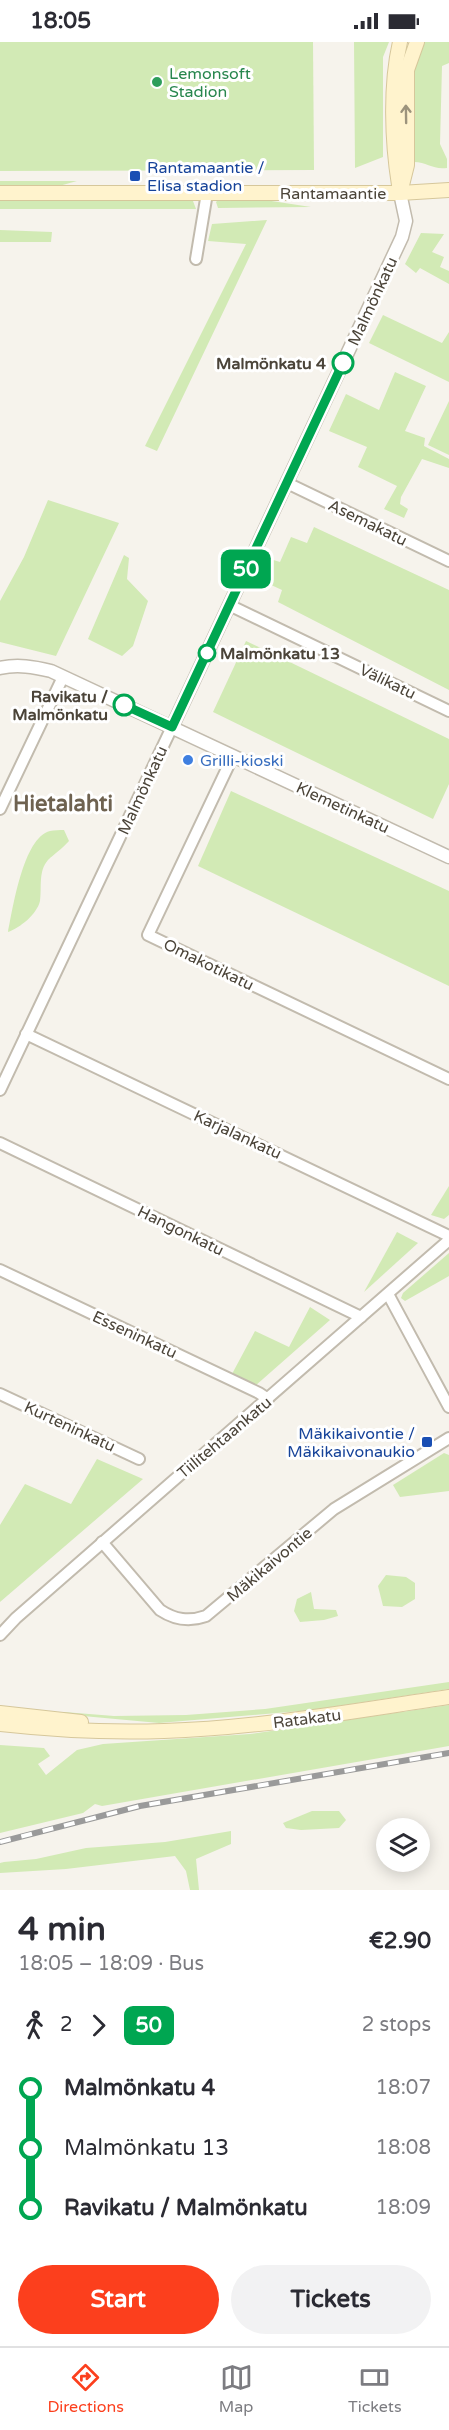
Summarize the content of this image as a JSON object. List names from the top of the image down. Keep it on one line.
{"streets":{"main road":["Rantamaantie","Malmönkatu","Ratakatu"],"street":["Asemakatu","Välikatu","Klemetinkatu","Omakotikatu","Karjalankatu","Hangonkatu","Esseninkatu","Kurteninkatu","Tiilitehtaankatu","Mäkikaivontie"]},"crossings":[["Rantamaantie","Malmönkatu"],["Malmönkatu","Asemakatu"],["Malmönkatu","Välikatu"],["Malmönkatu","Klemetinkatu"],["Malmönkatu","Karjalankatu"],["Klemetinkatu","Omakotikatu"],["Karjalankatu","Tiilitehtaankatu"],["Hangonkatu","Tiilitehtaankatu"],["Esseninkatu","Tiilitehtaankatu"],["Tiilitehtaankatu","Mäkikaivontie"]],"districts":["Hietalahti"],"places":{"other":["Lemonsoft Stadion","Malmönkatu 4","Malmönkatu 13","Ravikatu / Malmönkatu","Grilli-kioski"],"transit":["Rantamaantie / Elisa stadion","Mäkikaivontie / Mäkikaivonaukio"]},"lines":["bus line 50"],"page":{"status":"18:05","on_map":"50","heading":["4 min","18:05 – 18:09 · Bus","€2.90"],"legs":["2","50","2 stops"],"list":[{"name":"Malmönkatu 4","value":"18:07"},{"name":"Malmönkatu 13","value":"18:08"},{"name":"Ravikatu / Malmönkatu","value":"18:09"}],"buttons":["Start","Tickets"],"tabs":["Directions","Map","Tickets"]}}
